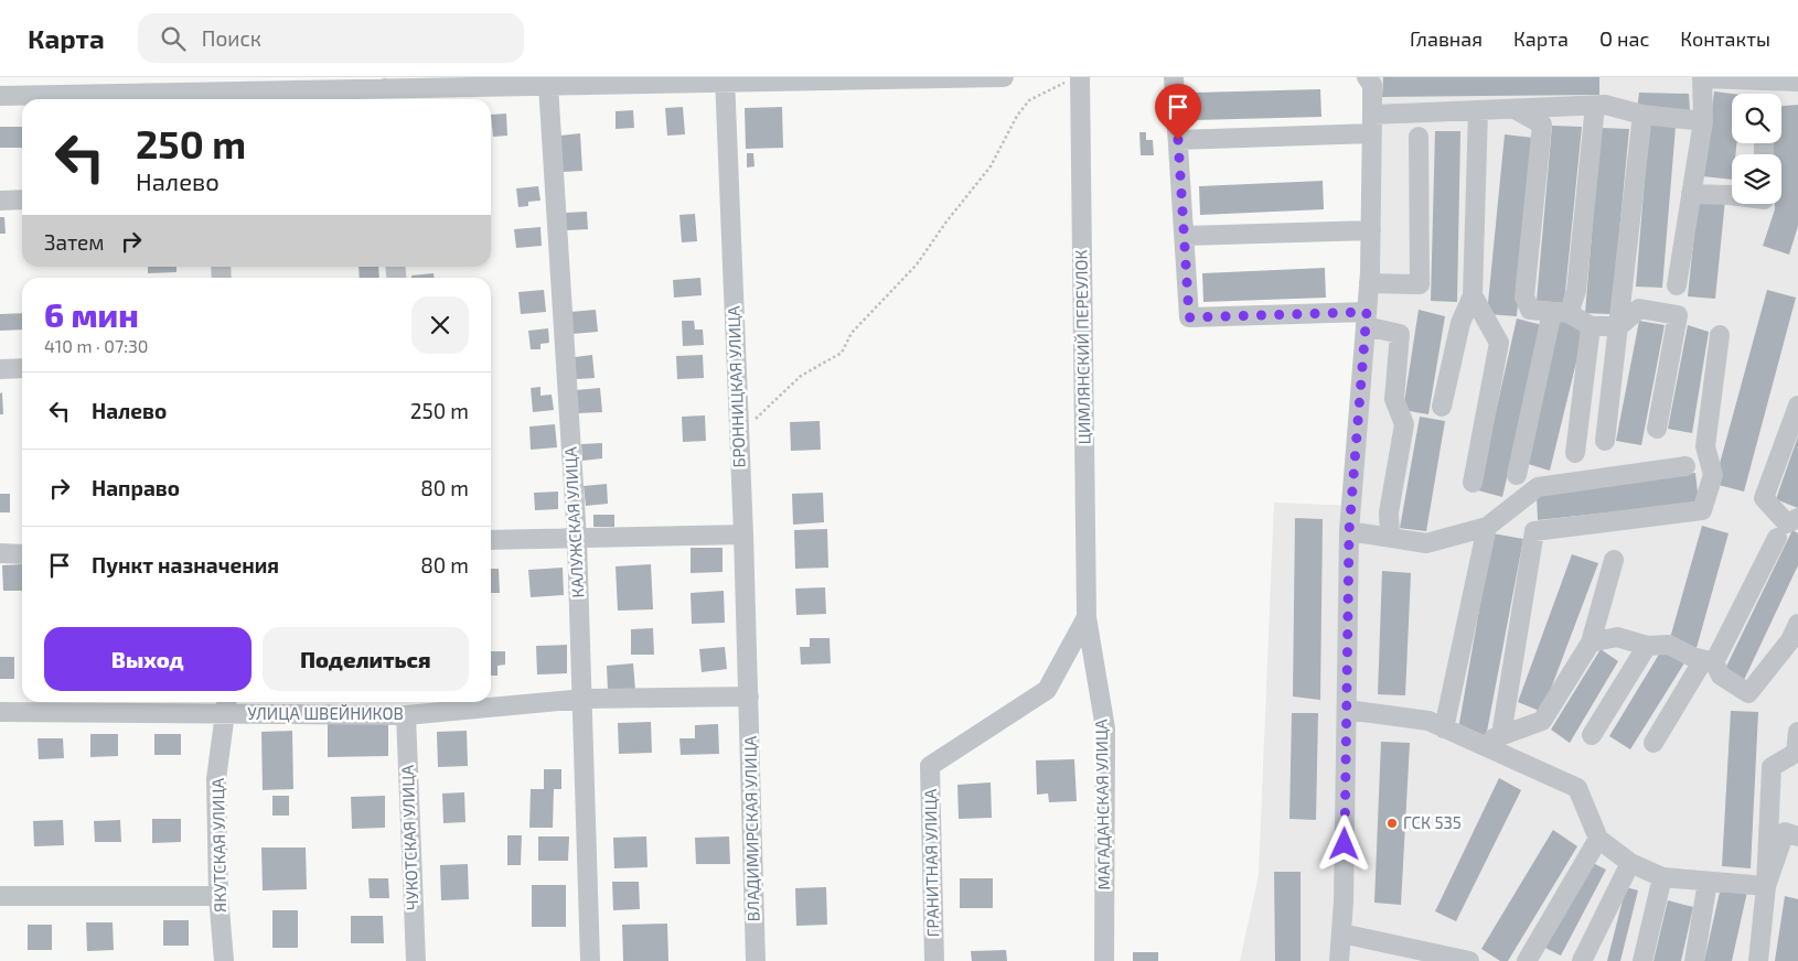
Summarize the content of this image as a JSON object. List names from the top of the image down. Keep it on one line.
{"streets":{"street":["ЦИМЛЯНСКИЙ ПЕРЕУЛОК","БРОННИЦКАЯ УЛИЦА","КАЛУЖСКАЯ УЛИЦА","УЛИЦА ШВЕЙНИКОВ","МАГАДАНСКАЯ УЛИЦА","ВЛАДИМИРСКАЯ УЛИЦА","ЧУКОТСКАЯ УЛИЦА","ЯКУТСКАЯ УЛИЦА","ГРАНИТНАЯ УЛИЦА"]},"crossings":[["ЦИМЛЯНСКИЙ ПЕРЕУЛОК","МАГАДАНСКАЯ УЛИЦА"],["ЦИМЛЯНСКИЙ ПЕРЕУЛОК","ГРАНИТНАЯ УЛИЦА"],["БРОННИЦКАЯ УЛИЦА","УЛИЦА ШВЕЙНИКОВ"],["БРОННИЦКАЯ УЛИЦА","ВЛАДИМИРСКАЯ УЛИЦА"],["КАЛУЖСКАЯ УЛИЦА","УЛИЦА ШВЕЙНИКОВ"],["УЛИЦА ШВЕЙНИКОВ","ВЛАДИМИРСКАЯ УЛИЦА"],["УЛИЦА ШВЕЙНИКОВ","ЧУКОТСКАЯ УЛИЦА"],["УЛИЦА ШВЕЙНИКОВ","ЯКУТСКАЯ УЛИЦА"],["МАГАДАНСКАЯ УЛИЦА","ГРАНИТНАЯ УЛИЦА"]],"places":["ГСК 535"],"page":{"header":"Карта","search":"Поиск","nav":["Главная","Карта","О нас","Контакты"],"turn":["250 m","Налево"],"then":"Затем","heading":["6 мин","410 m · 07:30"],"list":[{"name":"Налево","value":"250 m"},{"name":"Направо","value":"80 m"},{"name":"Пункт назначения","value":"80 m"}],"buttons":["Выход","Поделиться"]}}
